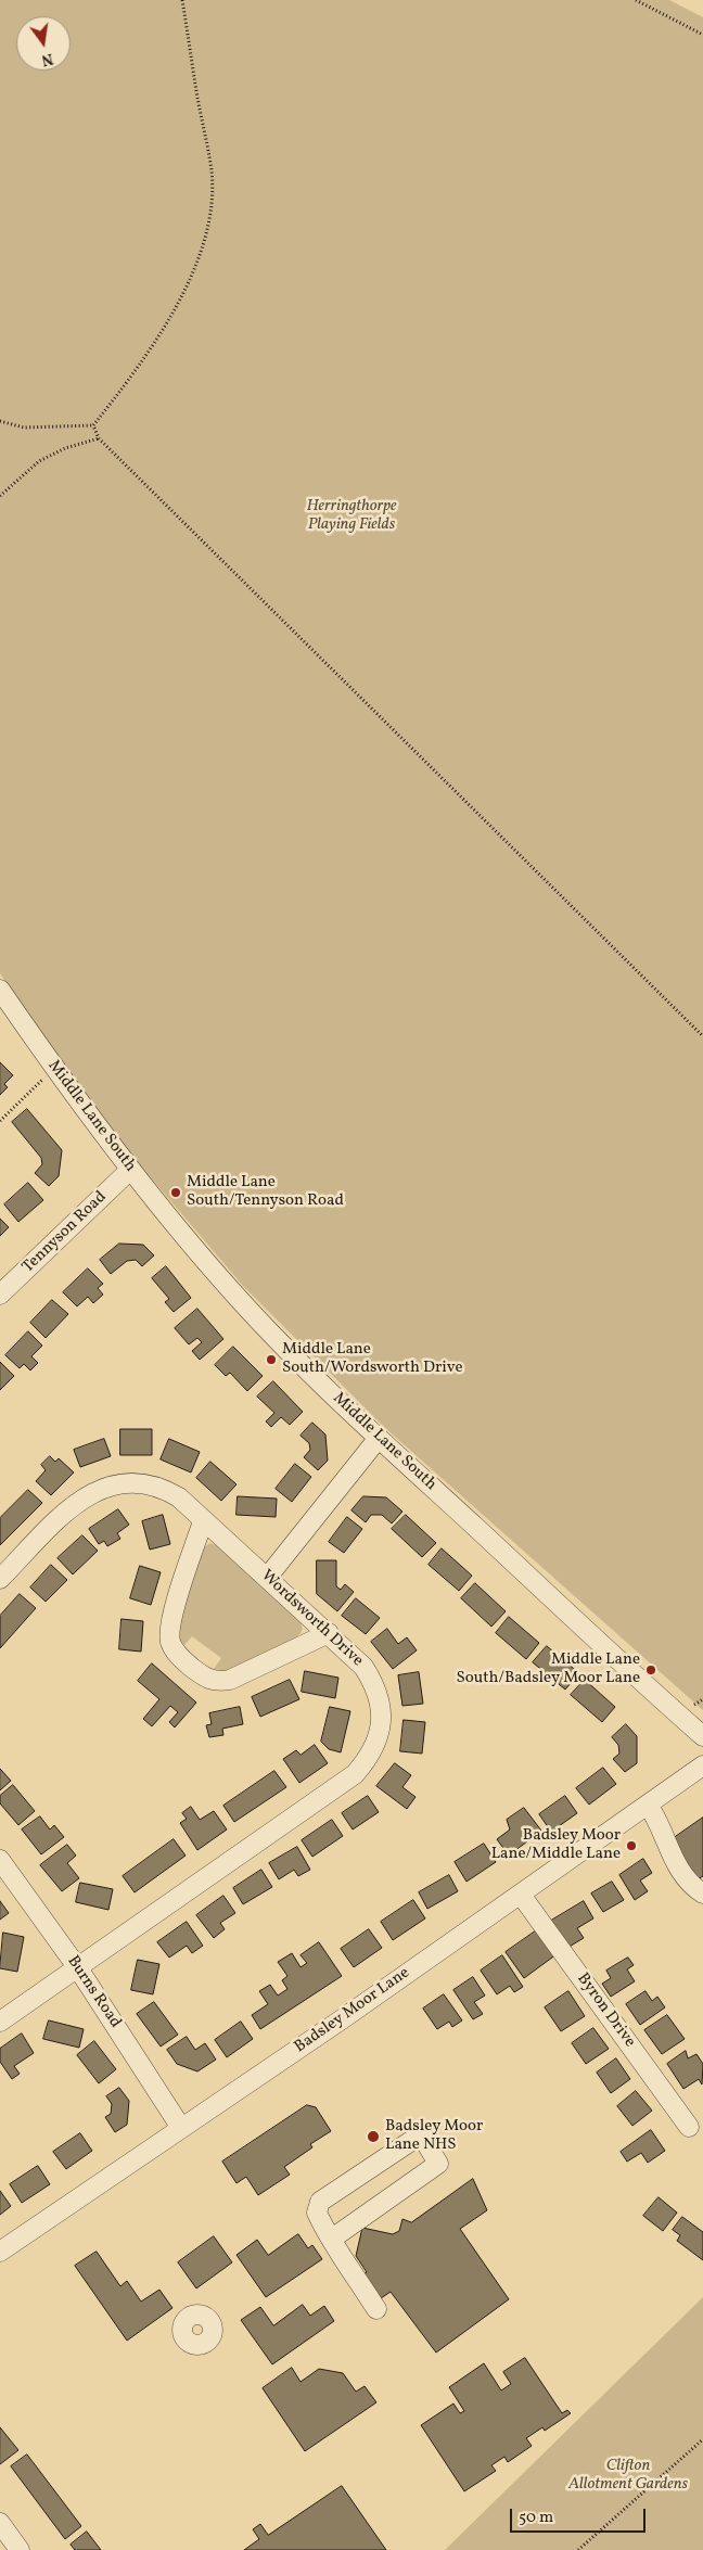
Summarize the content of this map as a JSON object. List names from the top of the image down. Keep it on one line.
{"streets":{"street":["Middle Lane South","Tennyson Road","Wordsworth Drive","Burns Road","Badsley Moor Lane","Byron Drive"]},"crossings":[["Middle Lane South","Tennyson Road"],["Wordsworth Drive","Burns Road"],["Burns Road","Badsley Moor Lane"],["Badsley Moor Lane","Byron Drive"]],"parks":["Herringthorpe Playing Fields","Clifton Allotment Gardens"],"places":["Middle Lane South/Tennyson Road","Middle Lane South/Wordsworth Drive","Middle Lane South/Badsley Moor Lane","Badsley Moor Lane/Middle Lane","Badsley Moor Lane NHS"],"scale_bar":"50 m","north":"bottom"}
